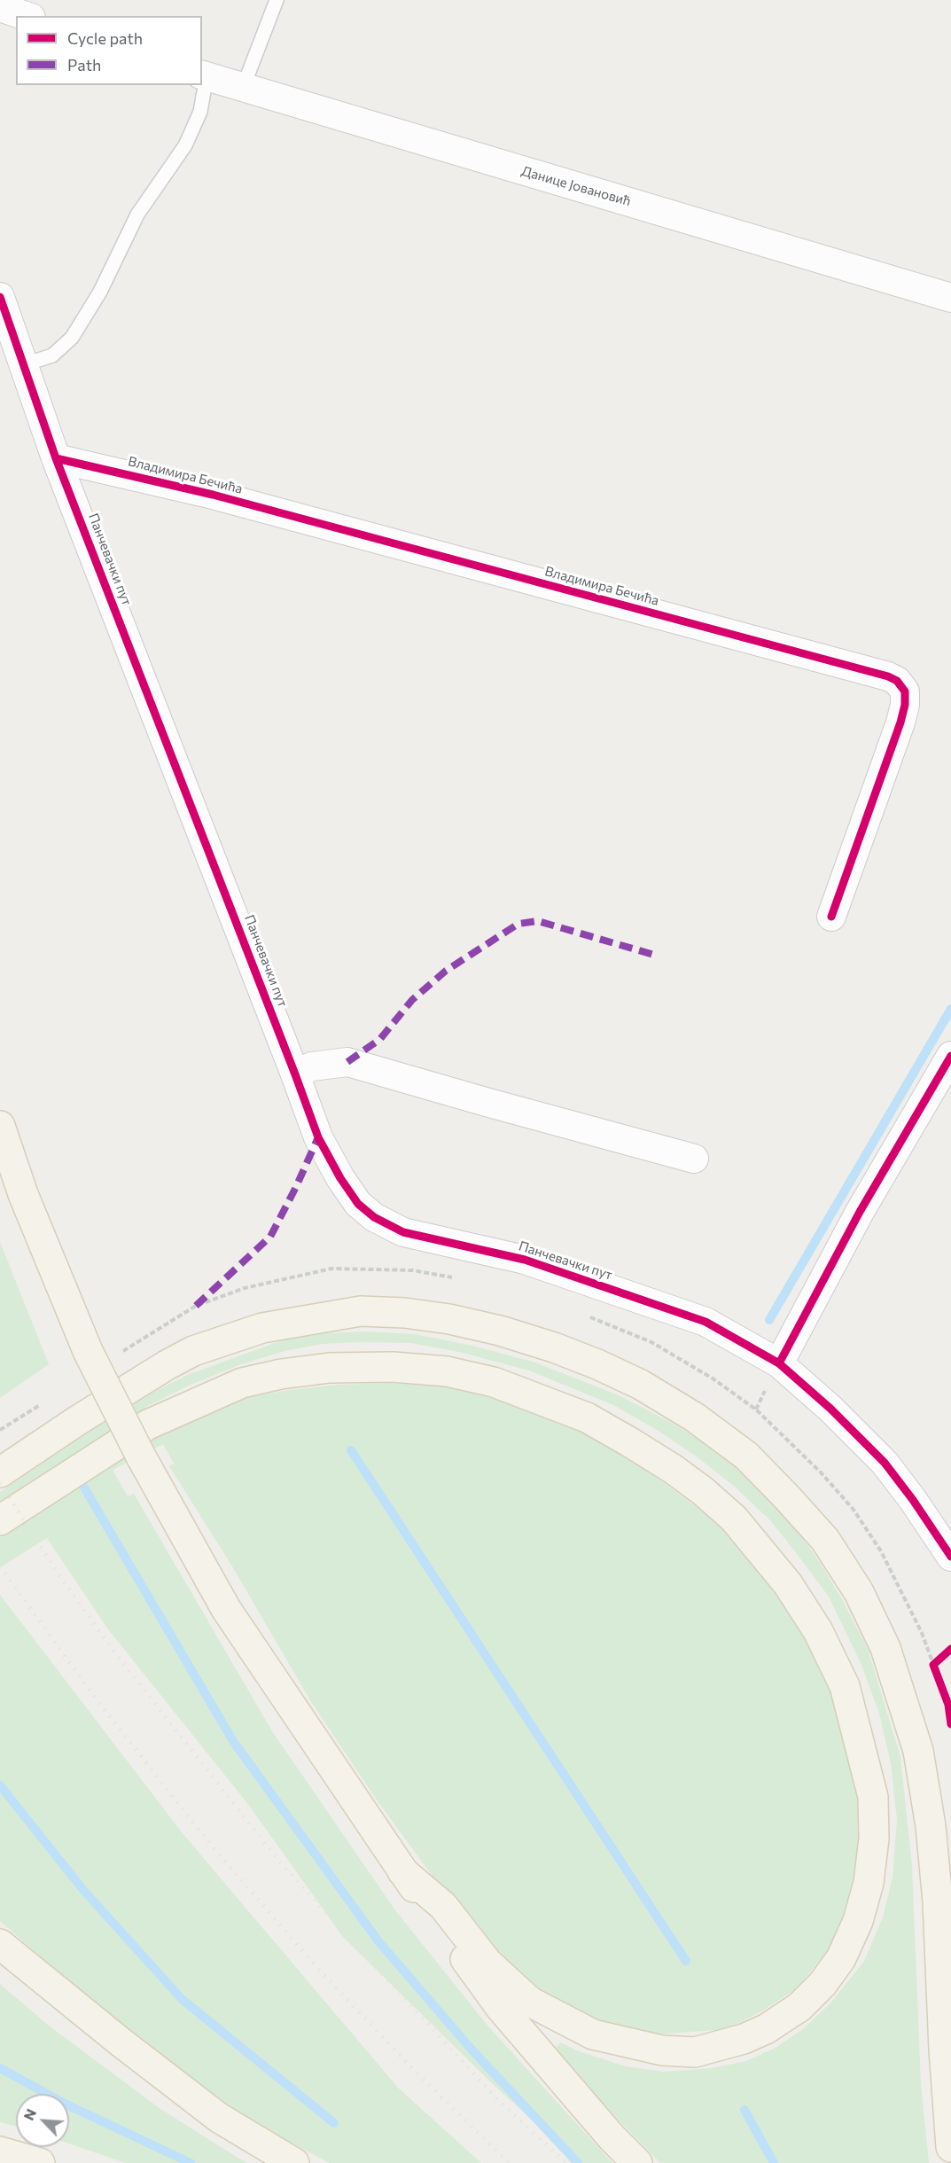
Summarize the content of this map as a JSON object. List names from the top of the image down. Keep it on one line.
{"streets":{"street":["Данице Јовановић","Владимира Бечића","Панчевачки пут"]},"crossings":[["Владимира Бечића","Панчевачки пут"]],"legend":["Cycle path","Path"],"north":"top left"}
